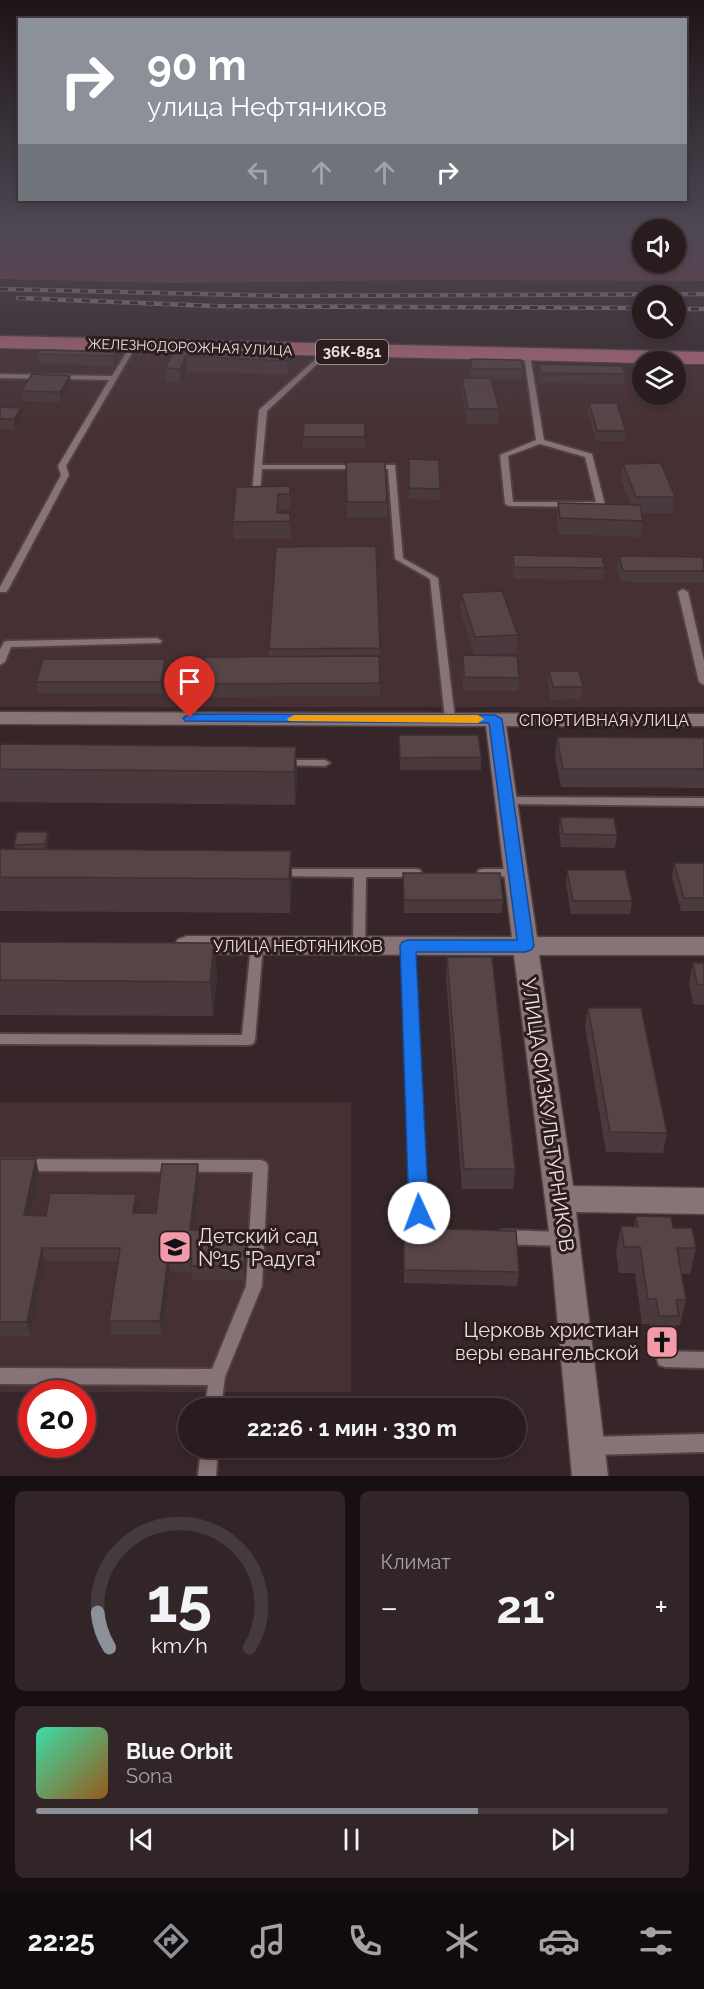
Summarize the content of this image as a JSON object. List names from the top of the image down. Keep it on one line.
{"streets":{"main road":["ЖЕЛЕЗНОДОРОЖНАЯ УЛИЦА","36К-851"],"street":["СПОРТИВНАЯ УЛИЦА","УЛИЦА НЕФТЯНИКОВ","УЛИЦА ФИЗКУЛЬТУРНИКОВ"]},"crossings":[["СПОРТИВНАЯ УЛИЦА","УЛИЦА ФИЗКУЛЬТУРНИКОВ"],["УЛИЦА НЕФТЯНИКОВ","УЛИЦА ФИЗКУЛЬТУРНИКОВ"]],"places":{"school or university":["Детский сад №15 \"Радуга\""],"church":["Церковь христиан веры евангельской"]},"page":{"turn":["90 m","улица Нефтяников"],"limit":"20","trip":"22:26 · 1 мин · 330 m","tile":"Климат","heat":["−","21°","+"],"song":["Blue Orbit","Sona"],"tabs":"22:25","gauge":["15","km/h"]}}
